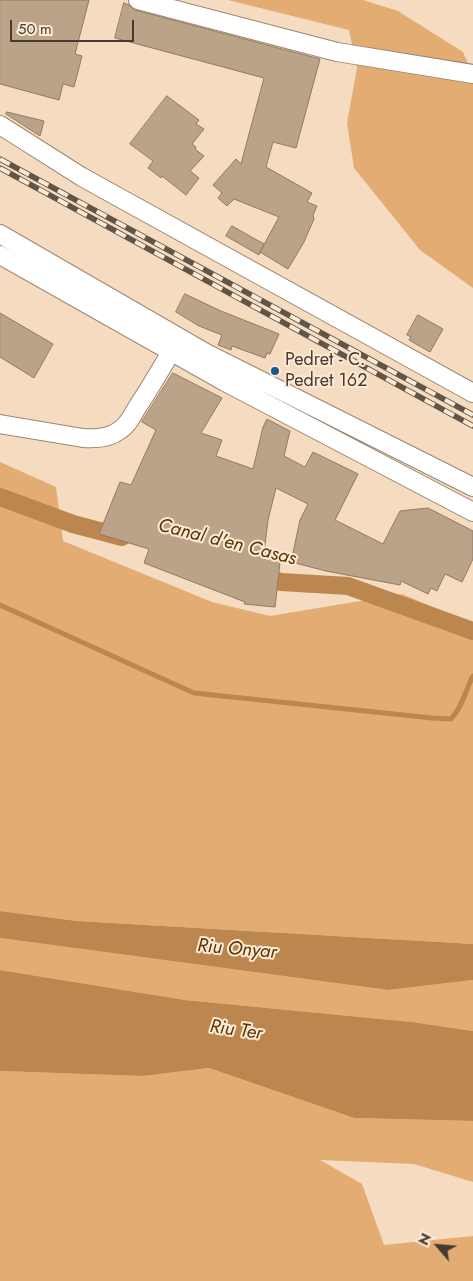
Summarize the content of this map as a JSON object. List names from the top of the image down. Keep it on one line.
{"water":["Canal d'en Casas","Riu Onyar","Riu Ter"],"places":["Pedret - C. Pedret 162"],"scale_bar":"50 m","north":"top left"}
